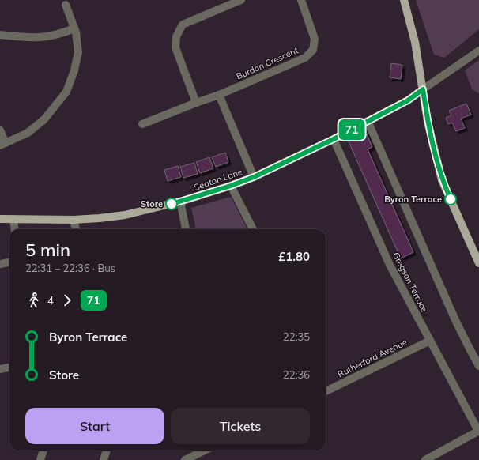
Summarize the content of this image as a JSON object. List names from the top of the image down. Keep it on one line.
{"streets":{"main road":["Seaton Lane"],"street":["Burdon Crescent","Gregson Terrace","Rutherford Avenue"]},"crossings":[["Seaton Lane","Gregson Terrace"],["Gregson Terrace","Rutherford Avenue"]],"places":["Byron Terrace","Store"],"lines":["bus line 71"],"page":{"on_map":"71","heading":["5 min","22:31 – 22:36 · Bus","£1.80"],"legs":["4","71"],"list":[{"name":"Byron Terrace","value":"22:35"},{"name":"Store","value":"22:36"}],"buttons":["Start","Tickets"]}}
